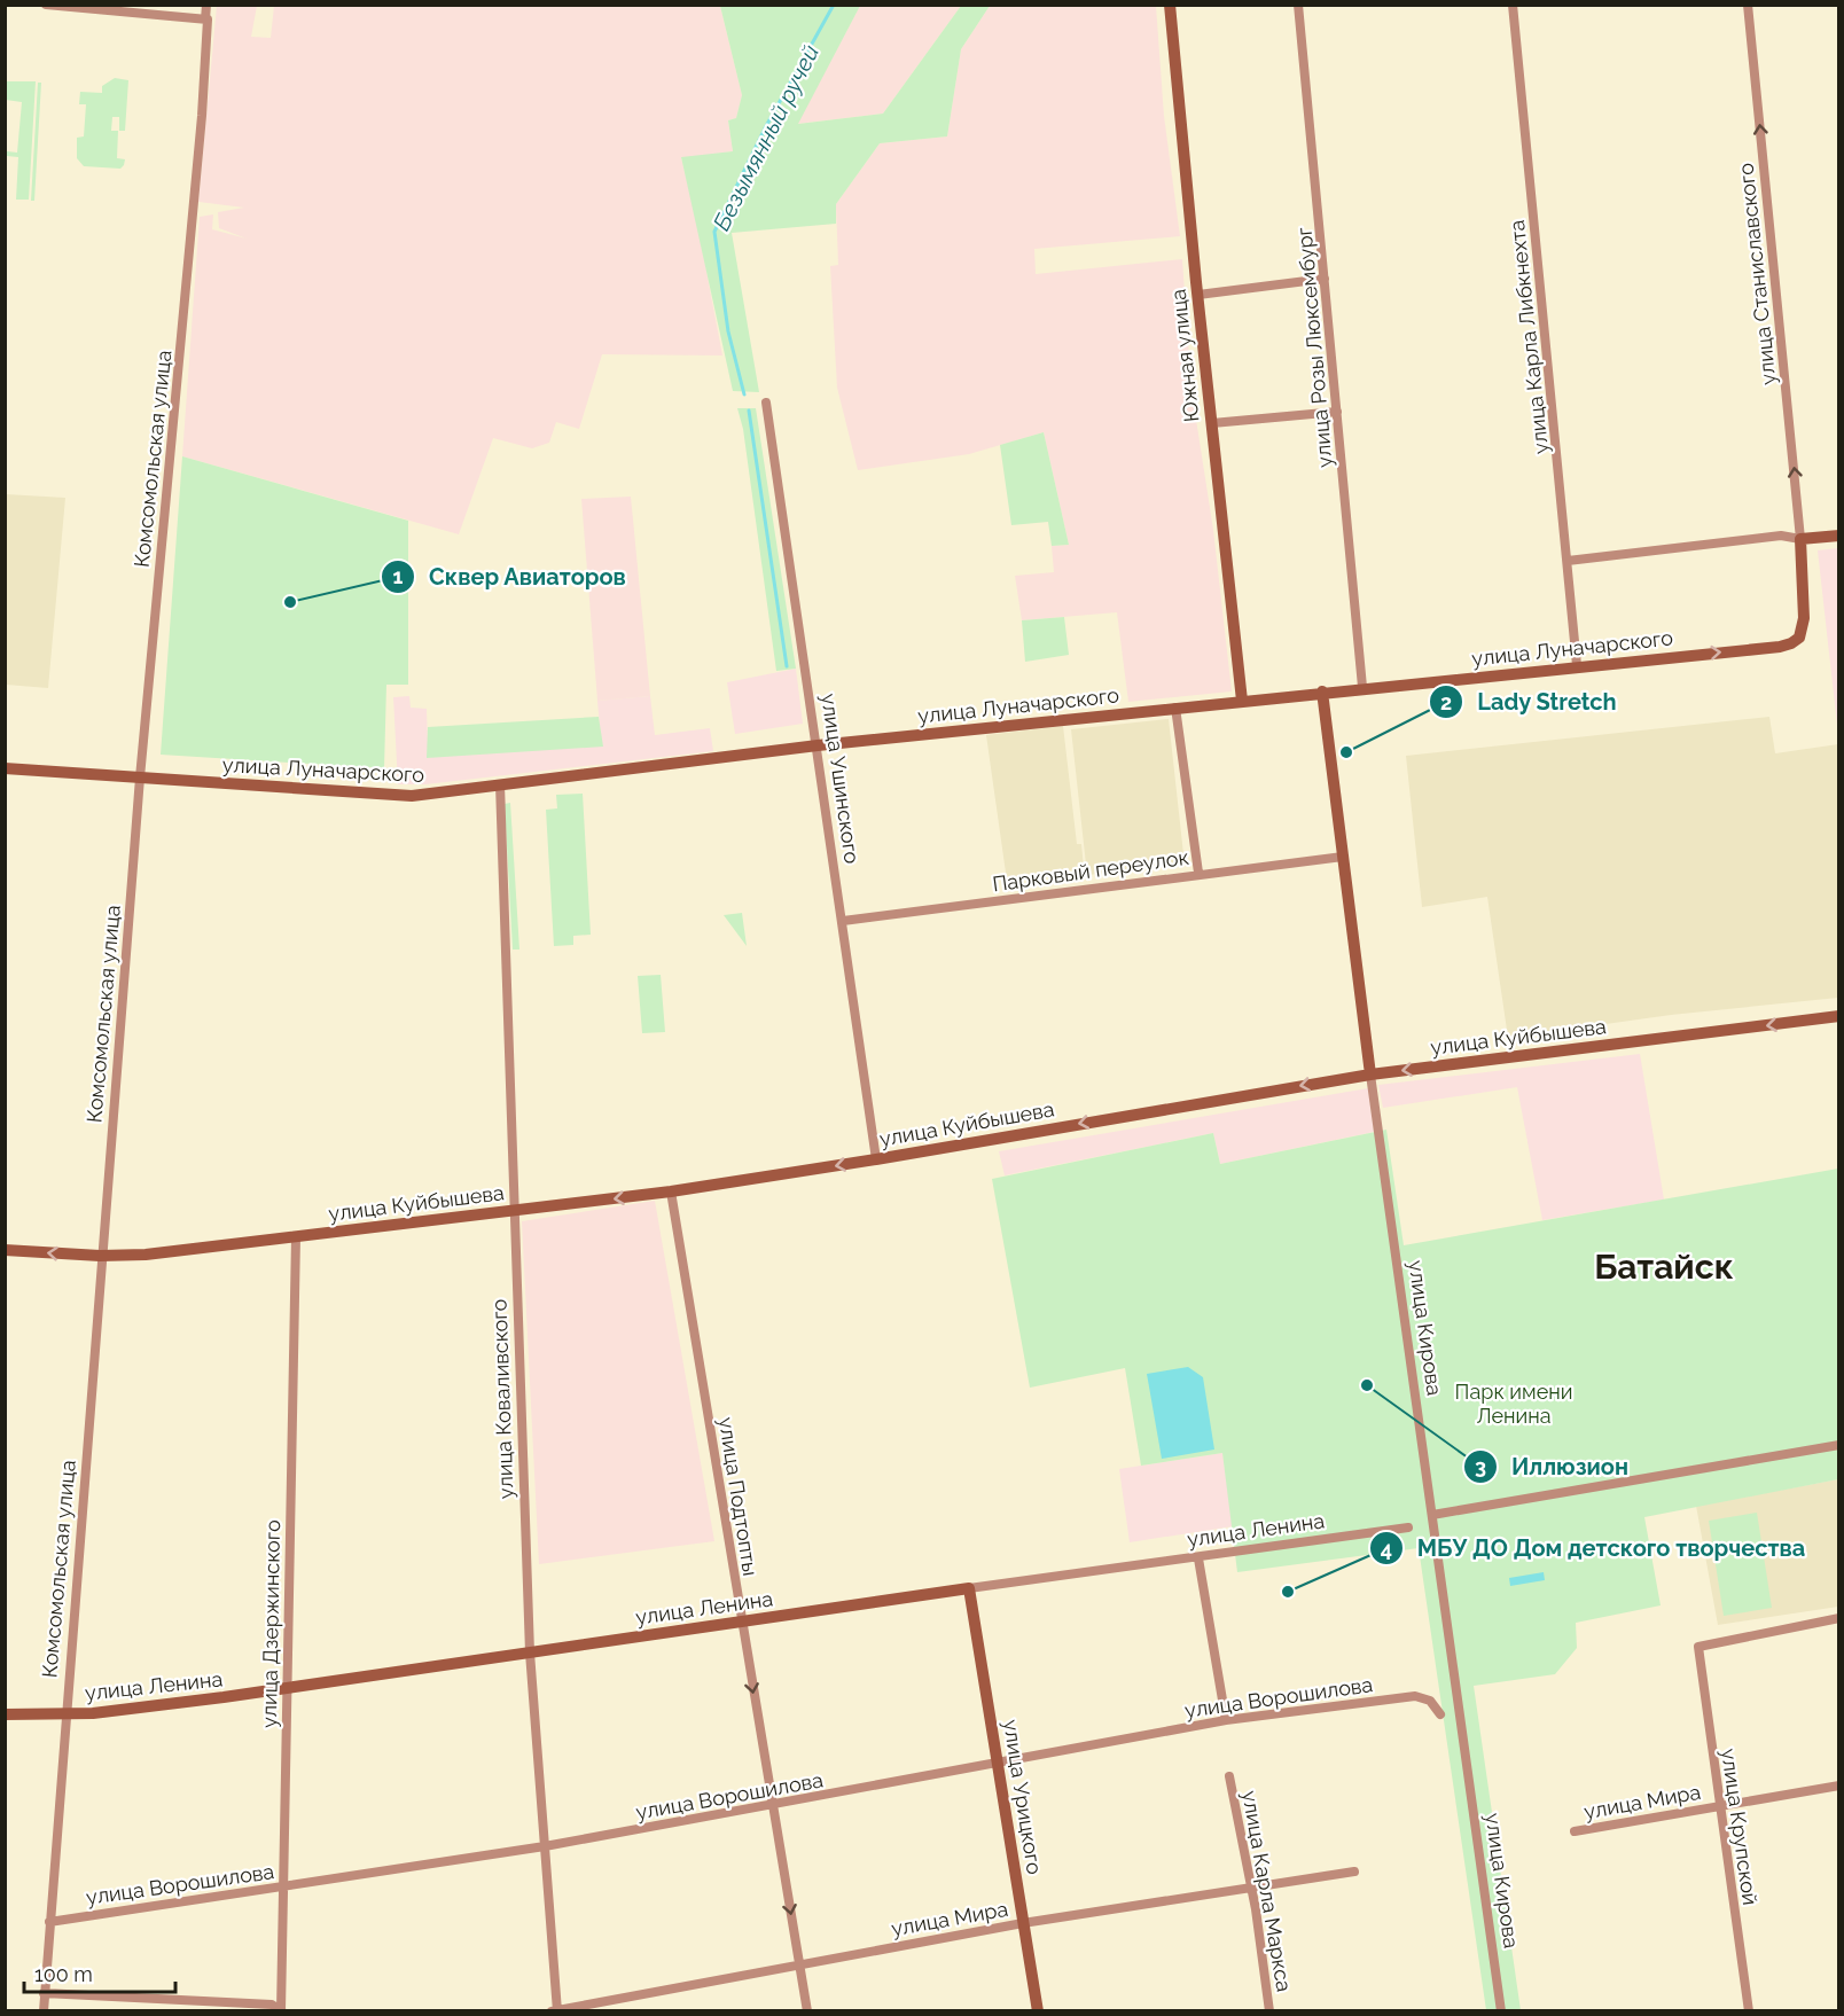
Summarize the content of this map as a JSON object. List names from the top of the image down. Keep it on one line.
{"streets":{"street":["улица Станиславского","улица Карла Либкнехта","улица Розы Люксембург","Южная улица","Комсомольская улица","улица Луначарского","улица Ушинского","Парковый переулок","улица Куйбышева","улица Кирова","улица Коваливского","улица Подтопты","улица Ленина","улица Дзержинского","улица Ворошилова","улица Урицкого","улица Мира","улица Крупской","улица Карла Маркса"]},"crossings":[["улица Станиславского","улица Луначарского"],["улица Карла Либкнехта","улица Луначарского"],["улица Розы Люксембург","улица Луначарского"],["Южная улица","улица Луначарского"],["Комсомольская улица","улица Луначарского"],["Комсомольская улица","улица Куйбышева"],["Комсомольская улица","улица Ленина"],["Комсомольская улица","улица Ворошилова"],["улица Луначарского","улица Ушинского"],["улица Луначарского","улица Кирова"],["улица Луначарского","улица Коваливского"],["улица Ушинского","Парковый переулок"],["улица Ушинского","улица Куйбышева"],["Парковый переулок","улица Кирова"],["улица Куйбышева","улица Кирова"],["улица Куйбышева","улица Коваливского"],["улица Куйбышева","улица Подтопты"],["улица Куйбышева","улица Дзержинского"],["улица Коваливского","улица Ленина"],["улица Коваливского","улица Ворошилова"],["улица Коваливского","улица Мира"],["улица Подтопты","улица Ленина"],["улица Подтопты","улица Ворошилова"],["улица Подтопты","улица Мира"],["улица Ленина","улица Дзержинского"],["улица Ленина","улица Урицкого"],["улица Дзержинского","улица Ворошилова"],["улица Ворошилова","улица Урицкого"],["улица Урицкого","улица Мира"],["улица Мира","улица Крупской"],["улица Мира","улица Карла Маркса"]],"one_way":["улица Станиславского","улица Куйбышева","улица Подтопты"],"districts":["Батайск"],"water":["Безымянный ручей"],"parks":["Парк имени Ленина"],"places":["Сквер Авиаторов","Lady Stretch","Иллюзион","МБУ ДО Дом детского творчества"],"scale_bar":"100 m"}
